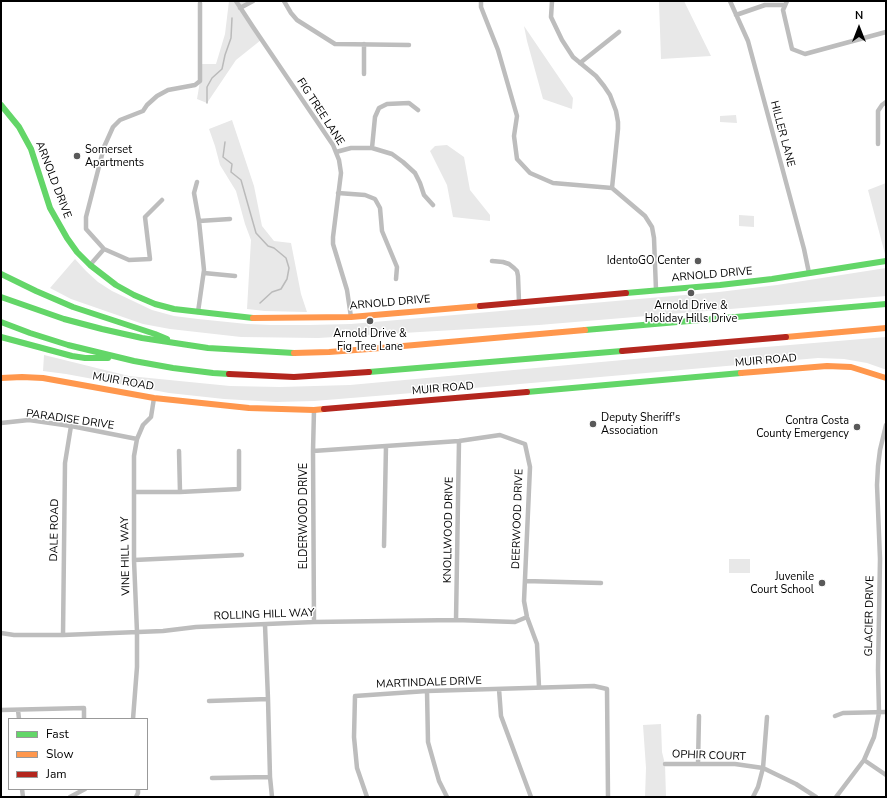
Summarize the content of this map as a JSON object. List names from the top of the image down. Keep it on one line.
{"streets":{"main road":["ARNOLD DRIVE","MUIR ROAD"],"street":["FIG TREE LANE","HILLER LANE","PARADISE DRIVE","ELDERWOOD DRIVE","DEERWOOD DRIVE","DALE ROAD","KNOLLWOOD DRIVE","VINE HILL WAY","ROLLING HILL WAY","GLACIER DRIVE","MARTINDALE DRIVE","OPHIR COURT"]},"crossings":[["FIG TREE LANE","ARNOLD DRIVE"],["HILLER LANE","ARNOLD DRIVE"],["MUIR ROAD","ELDERWOOD DRIVE"],["MUIR ROAD","VINE HILL WAY"],["PARADISE DRIVE","DALE ROAD"],["PARADISE DRIVE","VINE HILL WAY"],["ELDERWOOD DRIVE","DEERWOOD DRIVE"],["ELDERWOOD DRIVE","ROLLING HILL WAY"],["DEERWOOD DRIVE","KNOLLWOOD DRIVE"],["DEERWOOD DRIVE","ROLLING HILL WAY"],["DEERWOOD DRIVE","MARTINDALE DRIVE"],["DALE ROAD","ROLLING HILL WAY"],["KNOLLWOOD DRIVE","ROLLING HILL WAY"],["VINE HILL WAY","ROLLING HILL WAY"]],"places":["Somerset Apartments","IdentoGO Center","Arnold Drive & Holiday Hills Drive","Arnold Drive & Fig Tree Lane","Deputy Sheriff's Association","Contra Costa County Emergency","Juvenile Court School"],"legend":["Fast","Slow","Jam"],"north":"top"}
